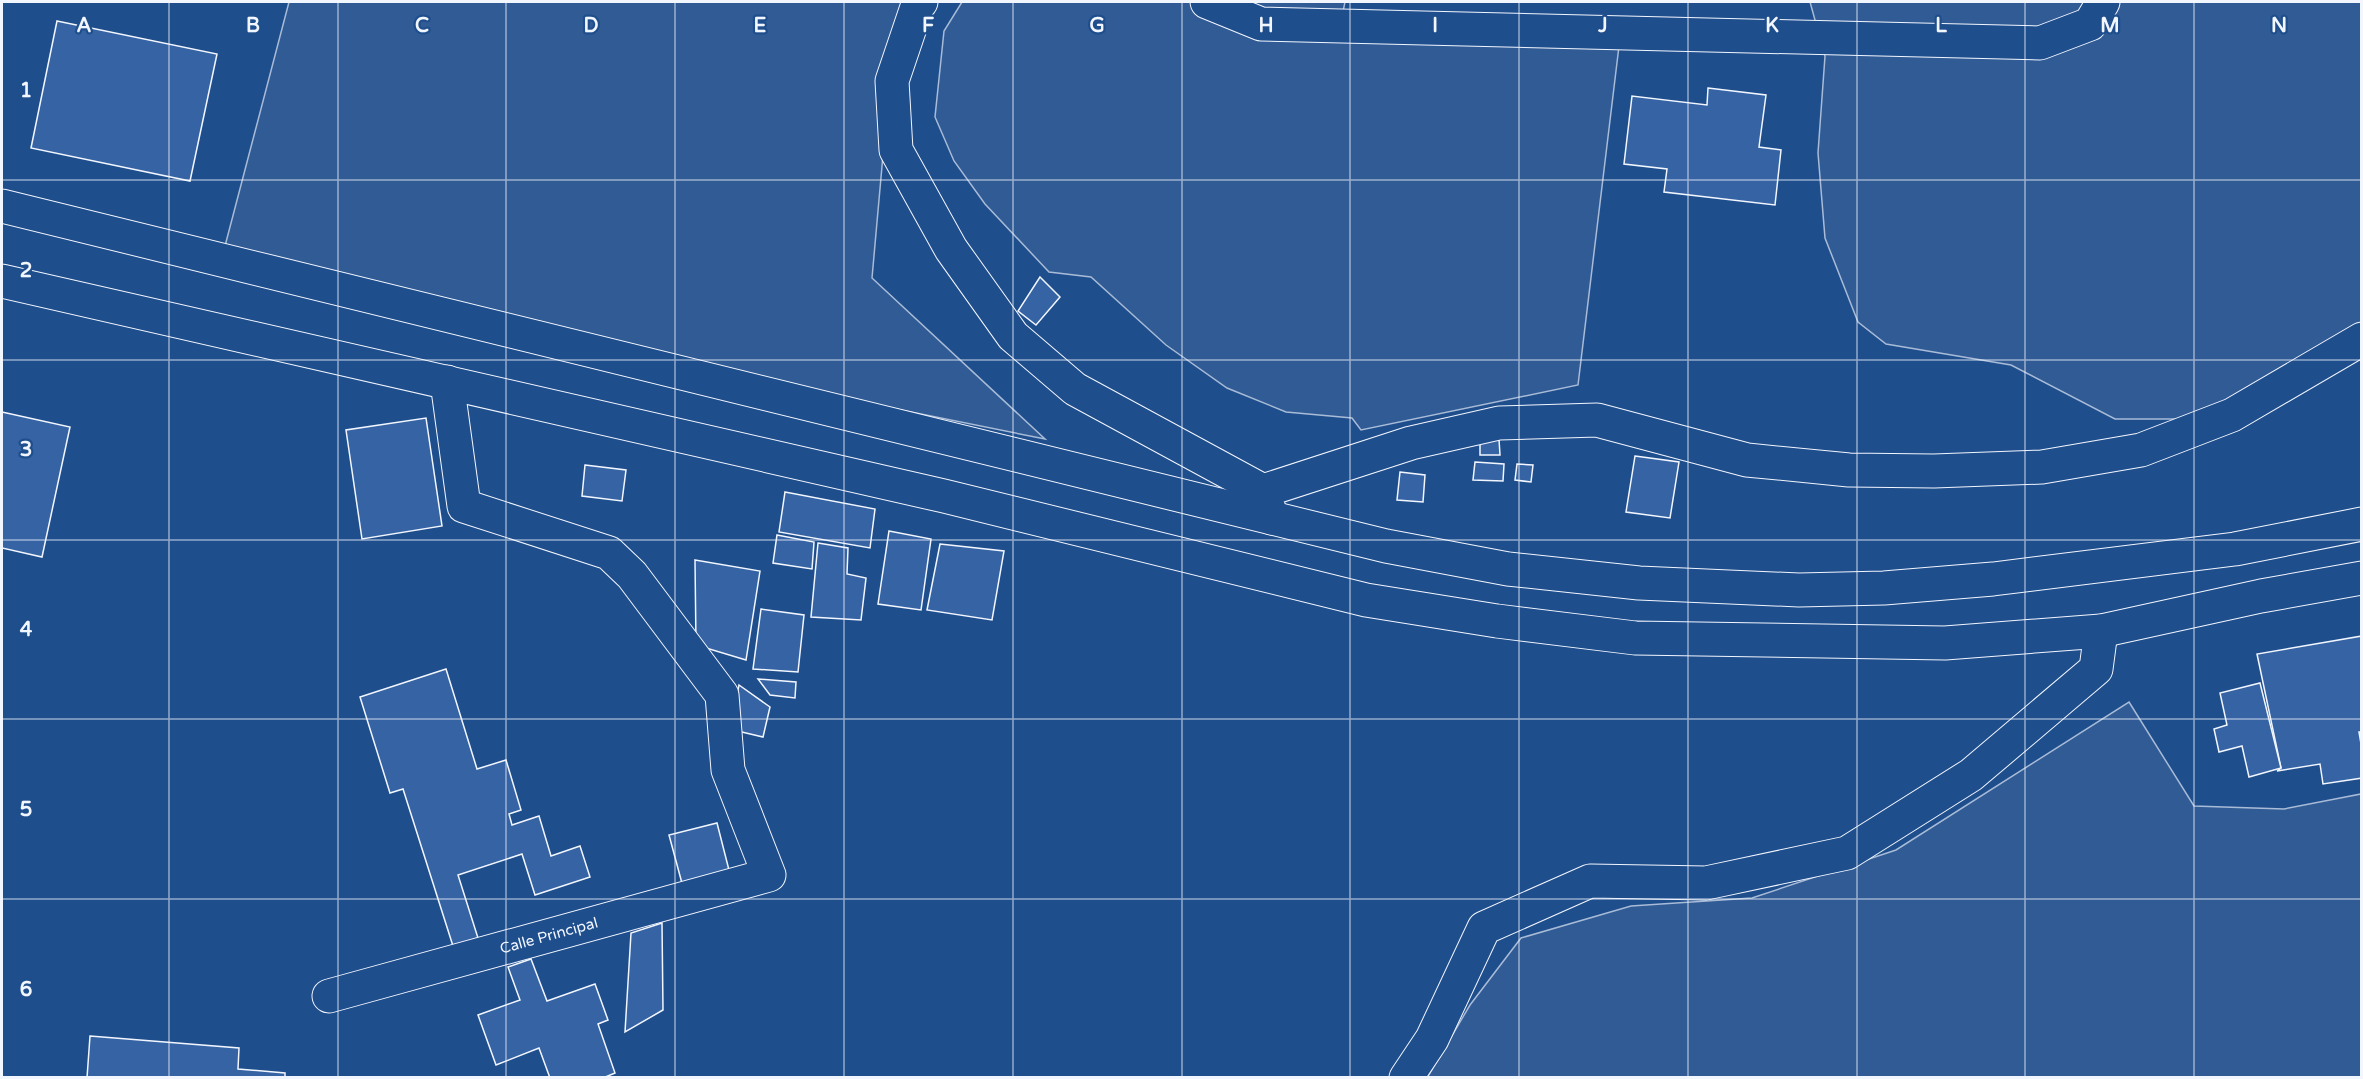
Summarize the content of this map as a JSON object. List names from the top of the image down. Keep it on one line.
{"streets":{"main road":["Calle Principal"]},"grid":{"columns":["A","B","C","D","E","F","G","H","I","J","K","L","M","N"],"rows":["1","2","3","4","5","6"]}}
